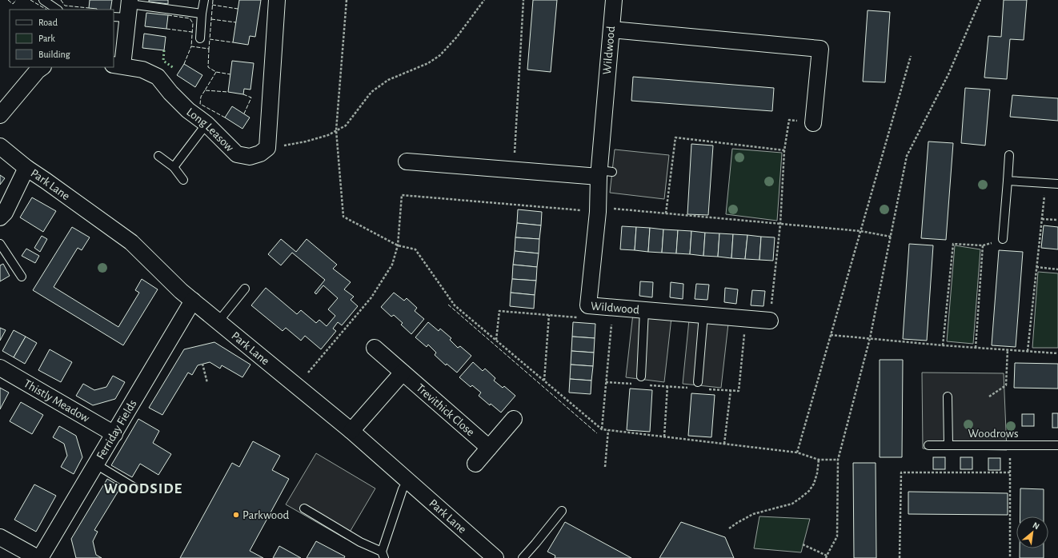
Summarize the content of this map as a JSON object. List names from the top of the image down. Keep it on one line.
{"streets":{"street":["Wildwood","Long Leasow","Park Lane","Thistly Meadow","Trevithick Close","Ferriday Fields"],"lane":["Woodrows"]},"crossings":[["Park Lane","Ferriday Fields"],["Thistly Meadow","Ferriday Fields"]],"districts":["WOODSIDE"],"places":["Parkwood"],"legend":["Road","Park","Building"],"north":"top right"}
